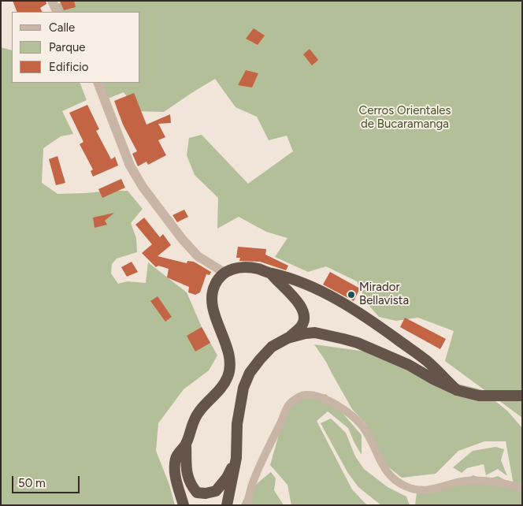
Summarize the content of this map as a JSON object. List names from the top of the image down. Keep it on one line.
{"parks":["Cerros Orientales de Bucaramanga"],"places":["Mirador Bellavista"],"legend":["Calle","Parque","Edificio"],"scale_bar":"50 m"}
